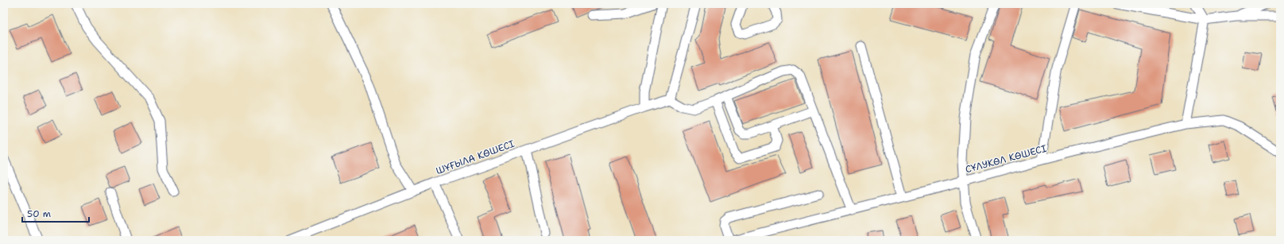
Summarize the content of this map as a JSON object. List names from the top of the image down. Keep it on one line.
{"streets":{"street":["ШҰҒЫЛА КӨШЕСІ","СҰЛУКӨЛ КӨШЕСІ"]},"scale_bar":"50 m"}
